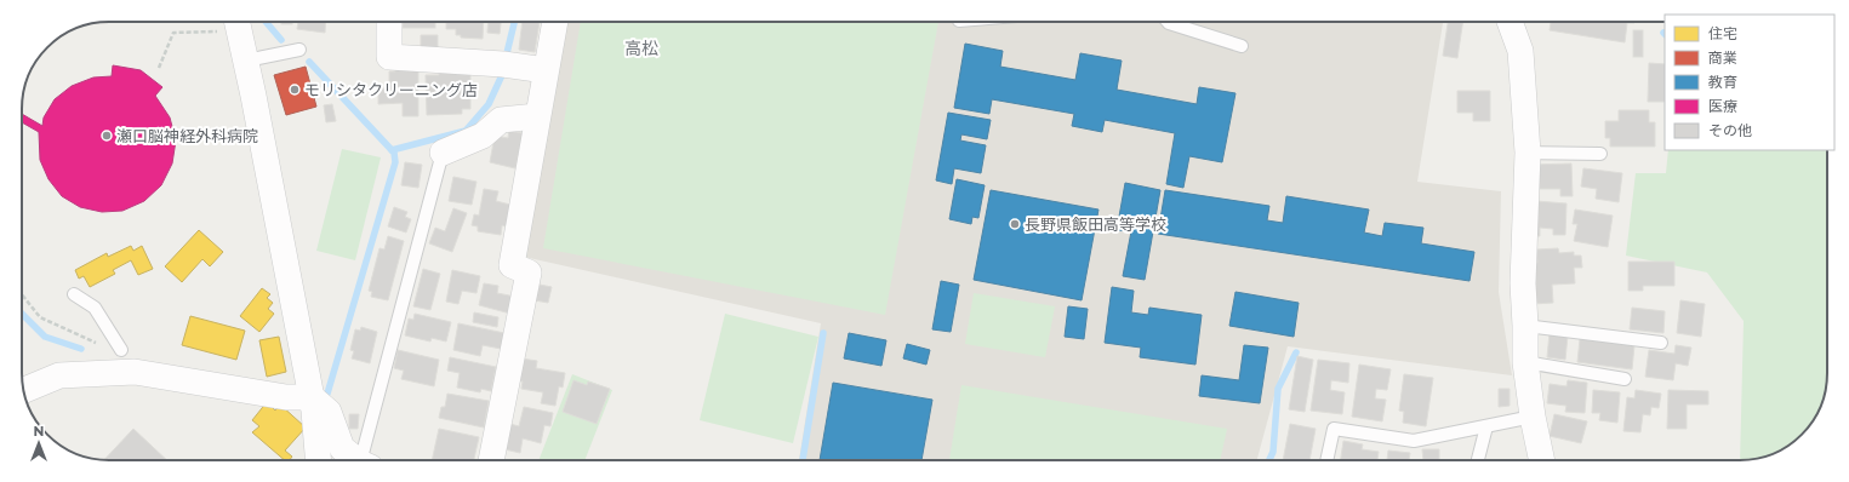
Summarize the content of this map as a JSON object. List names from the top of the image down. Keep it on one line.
{"districts":["高松"],"places":["モリシタクリーニング店","瀬口脳神経外科病院","長野県飯田高等学校"],"legend":["住宅","商業","教育","医療","その他"],"north":"top"}
